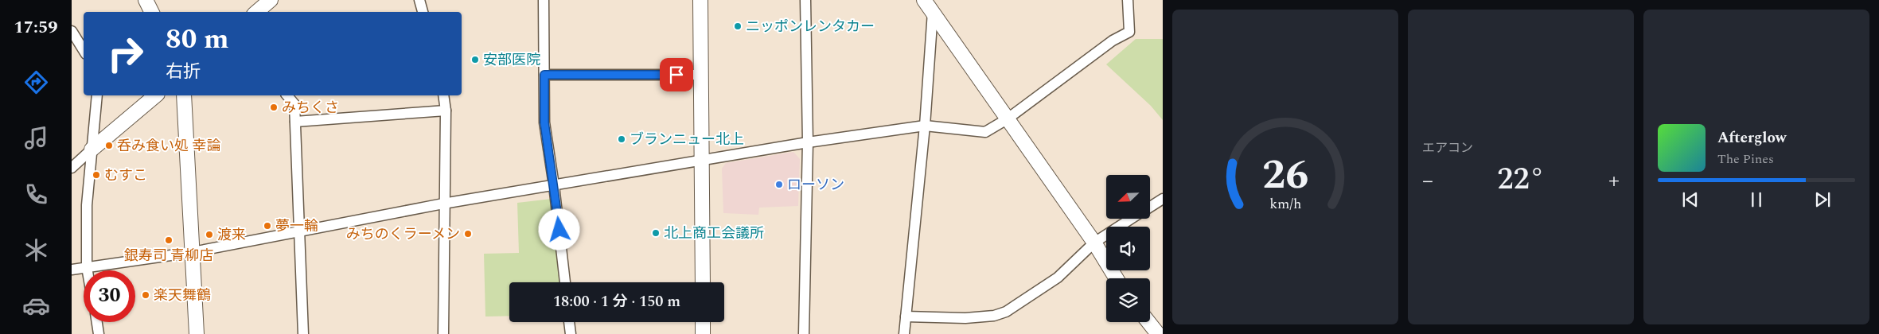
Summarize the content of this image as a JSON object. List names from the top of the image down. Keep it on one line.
{"places":["ニッポンレンタカー","安部医院","みちくさ","ブランニュー北上","呑み食い処 幸論","むすこ","ローソン","夢一輪","北上商工会議所","みちのくラーメン","渡来","銀寿司 青柳店","楽天舞鶴"],"north":"bottom left","page":{"tabs":"17:59","tile":"エアコン","turn":["80 m","右折"],"song":["Afterglow","The Pines"],"heat":["−","22°","+"],"limit":"30","trip":"18:00 · 1 分 · 150 m","gauge":["26","km/h"]}}
